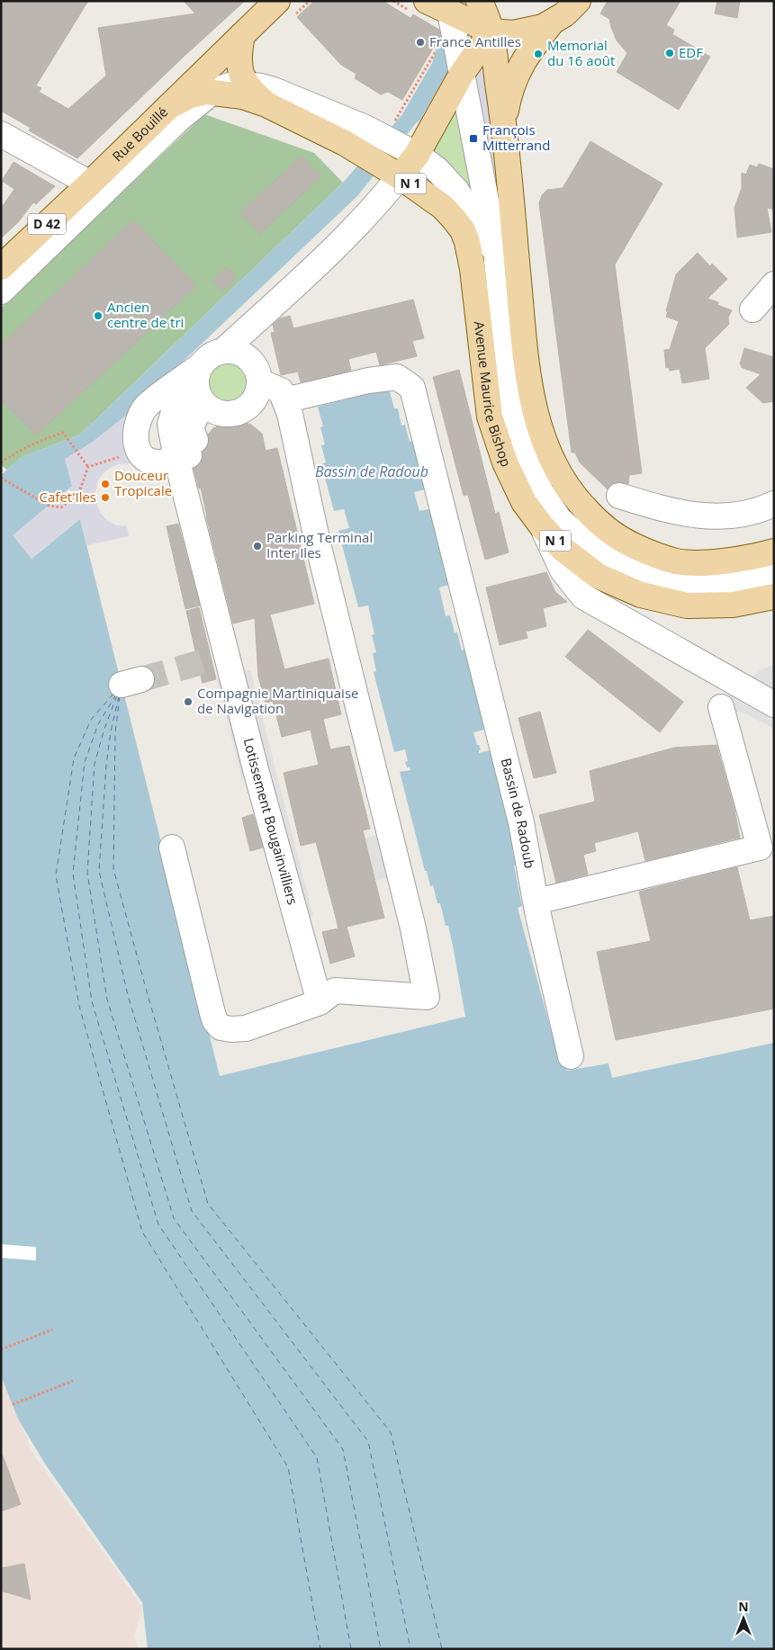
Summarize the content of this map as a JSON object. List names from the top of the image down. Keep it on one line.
{"streets":{"main road":["Rue Bouillé","N 1","D 42","Avenue Maurice Bishop"],"street":["Bassin de Radoub","Lotissement Bougainvilliers"]},"crossings":[["Rue Bouillé","Avenue Maurice Bishop"]],"water":["Bassin de Radoub"],"places":{"other":["France Antilles","EDF","Memorial du 16 août","Ancien centre de tri","Douceur Tropicale","Cafet'Iles","Parking Terminal Inter Iles","Compagnie Martiniquaise de Navigation"],"transit":["François Mitterrand"]},"north":"top"}
